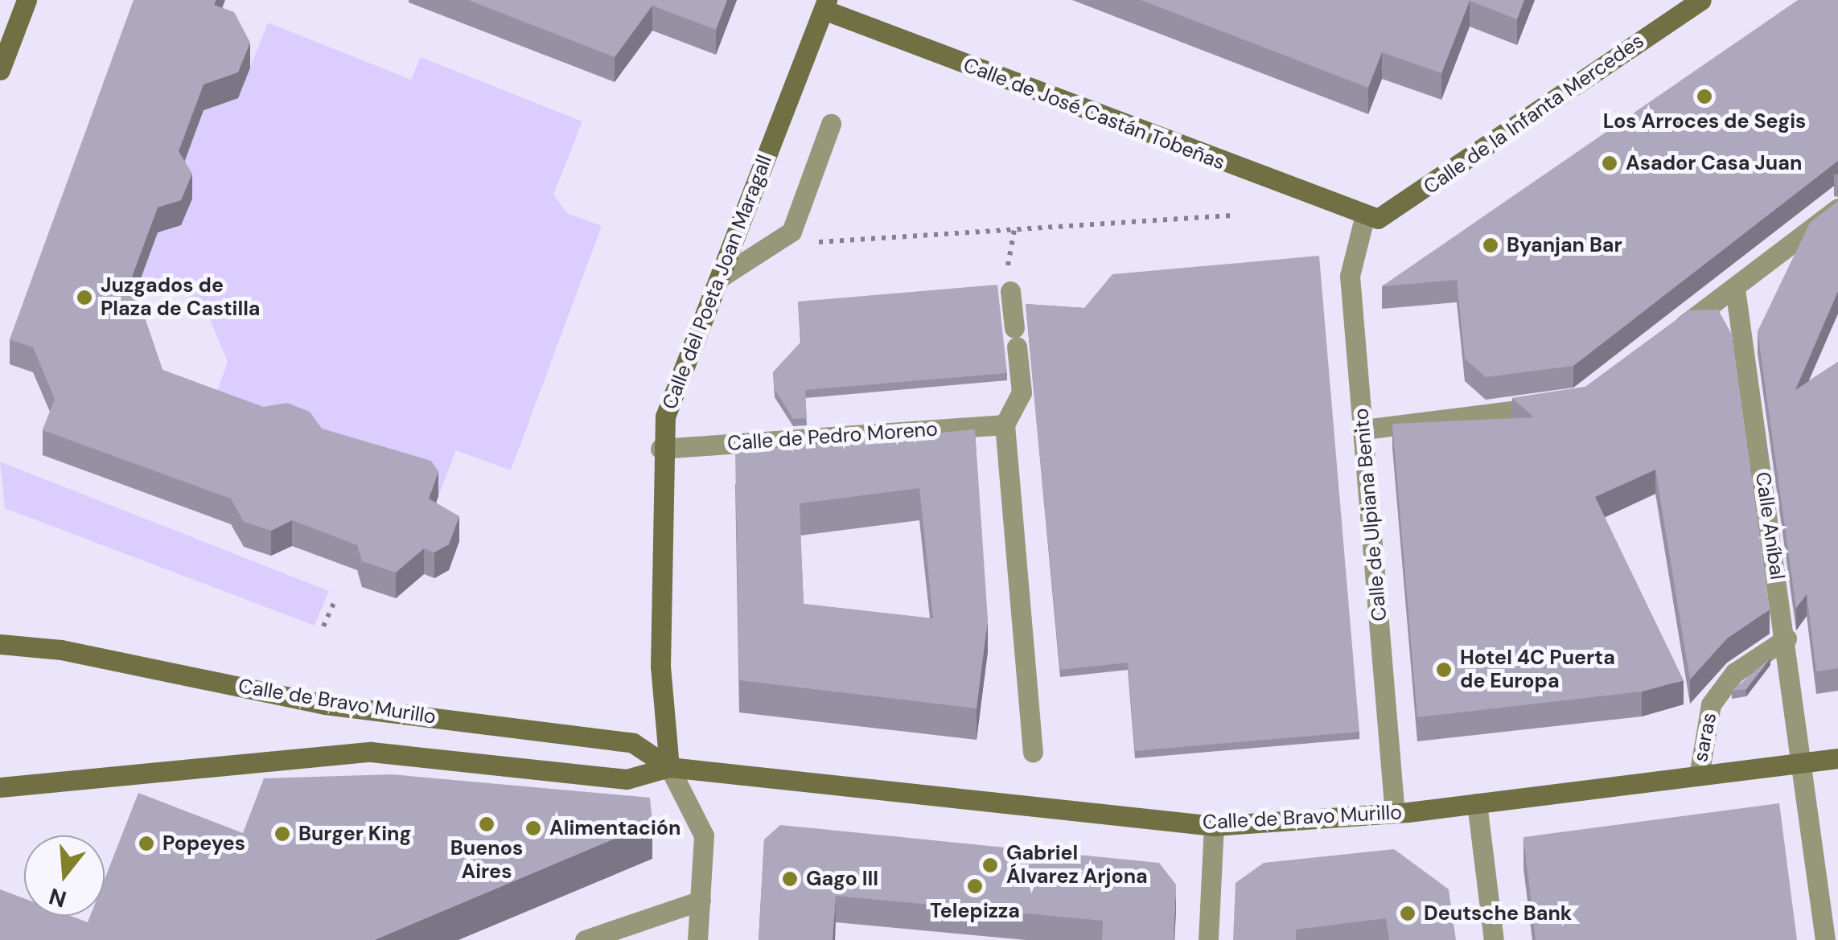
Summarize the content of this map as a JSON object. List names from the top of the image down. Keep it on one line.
{"streets":{"main road":["Calle de José Castán Tobeñas","Calle de la Infanta Mercedes","Calle del Poeta Joan Maragall","Calle de Bravo Murillo"],"street":["Calle de Pedro Moreno","Calle de Ulpiana Benito","Calle Aníbal","saras"]},"crossings":[["Calle de José Castán Tobeñas","Calle de la Infanta Mercedes"],["Calle de José Castán Tobeñas","Calle del Poeta Joan Maragall"],["Calle de José Castán Tobeñas","Calle de Ulpiana Benito"],["Calle de la Infanta Mercedes","Calle de Ulpiana Benito"],["Calle del Poeta Joan Maragall","Calle de Pedro Moreno"],["Calle del Poeta Joan Maragall","Calle de Bravo Murillo"],["Calle de Ulpiana Benito","Calle de Bravo Murillo"],["Calle Aníbal","Calle de Bravo Murillo"],["Calle Aníbal","saras"],["Calle de Bravo Murillo","saras"]],"places":["Los Arroces de Segis","Asador Casa Juan","Byanjan Bar","Juzgados de Plaza de Castilla","Hotel 4C Puerta de Europa","Buenos Aires","Alimentación","Burger King","Popeyes","Gabriel Álvarez Arjona","Gago III","Telepizza","Deutsche Bank"],"north":"bottom"}
